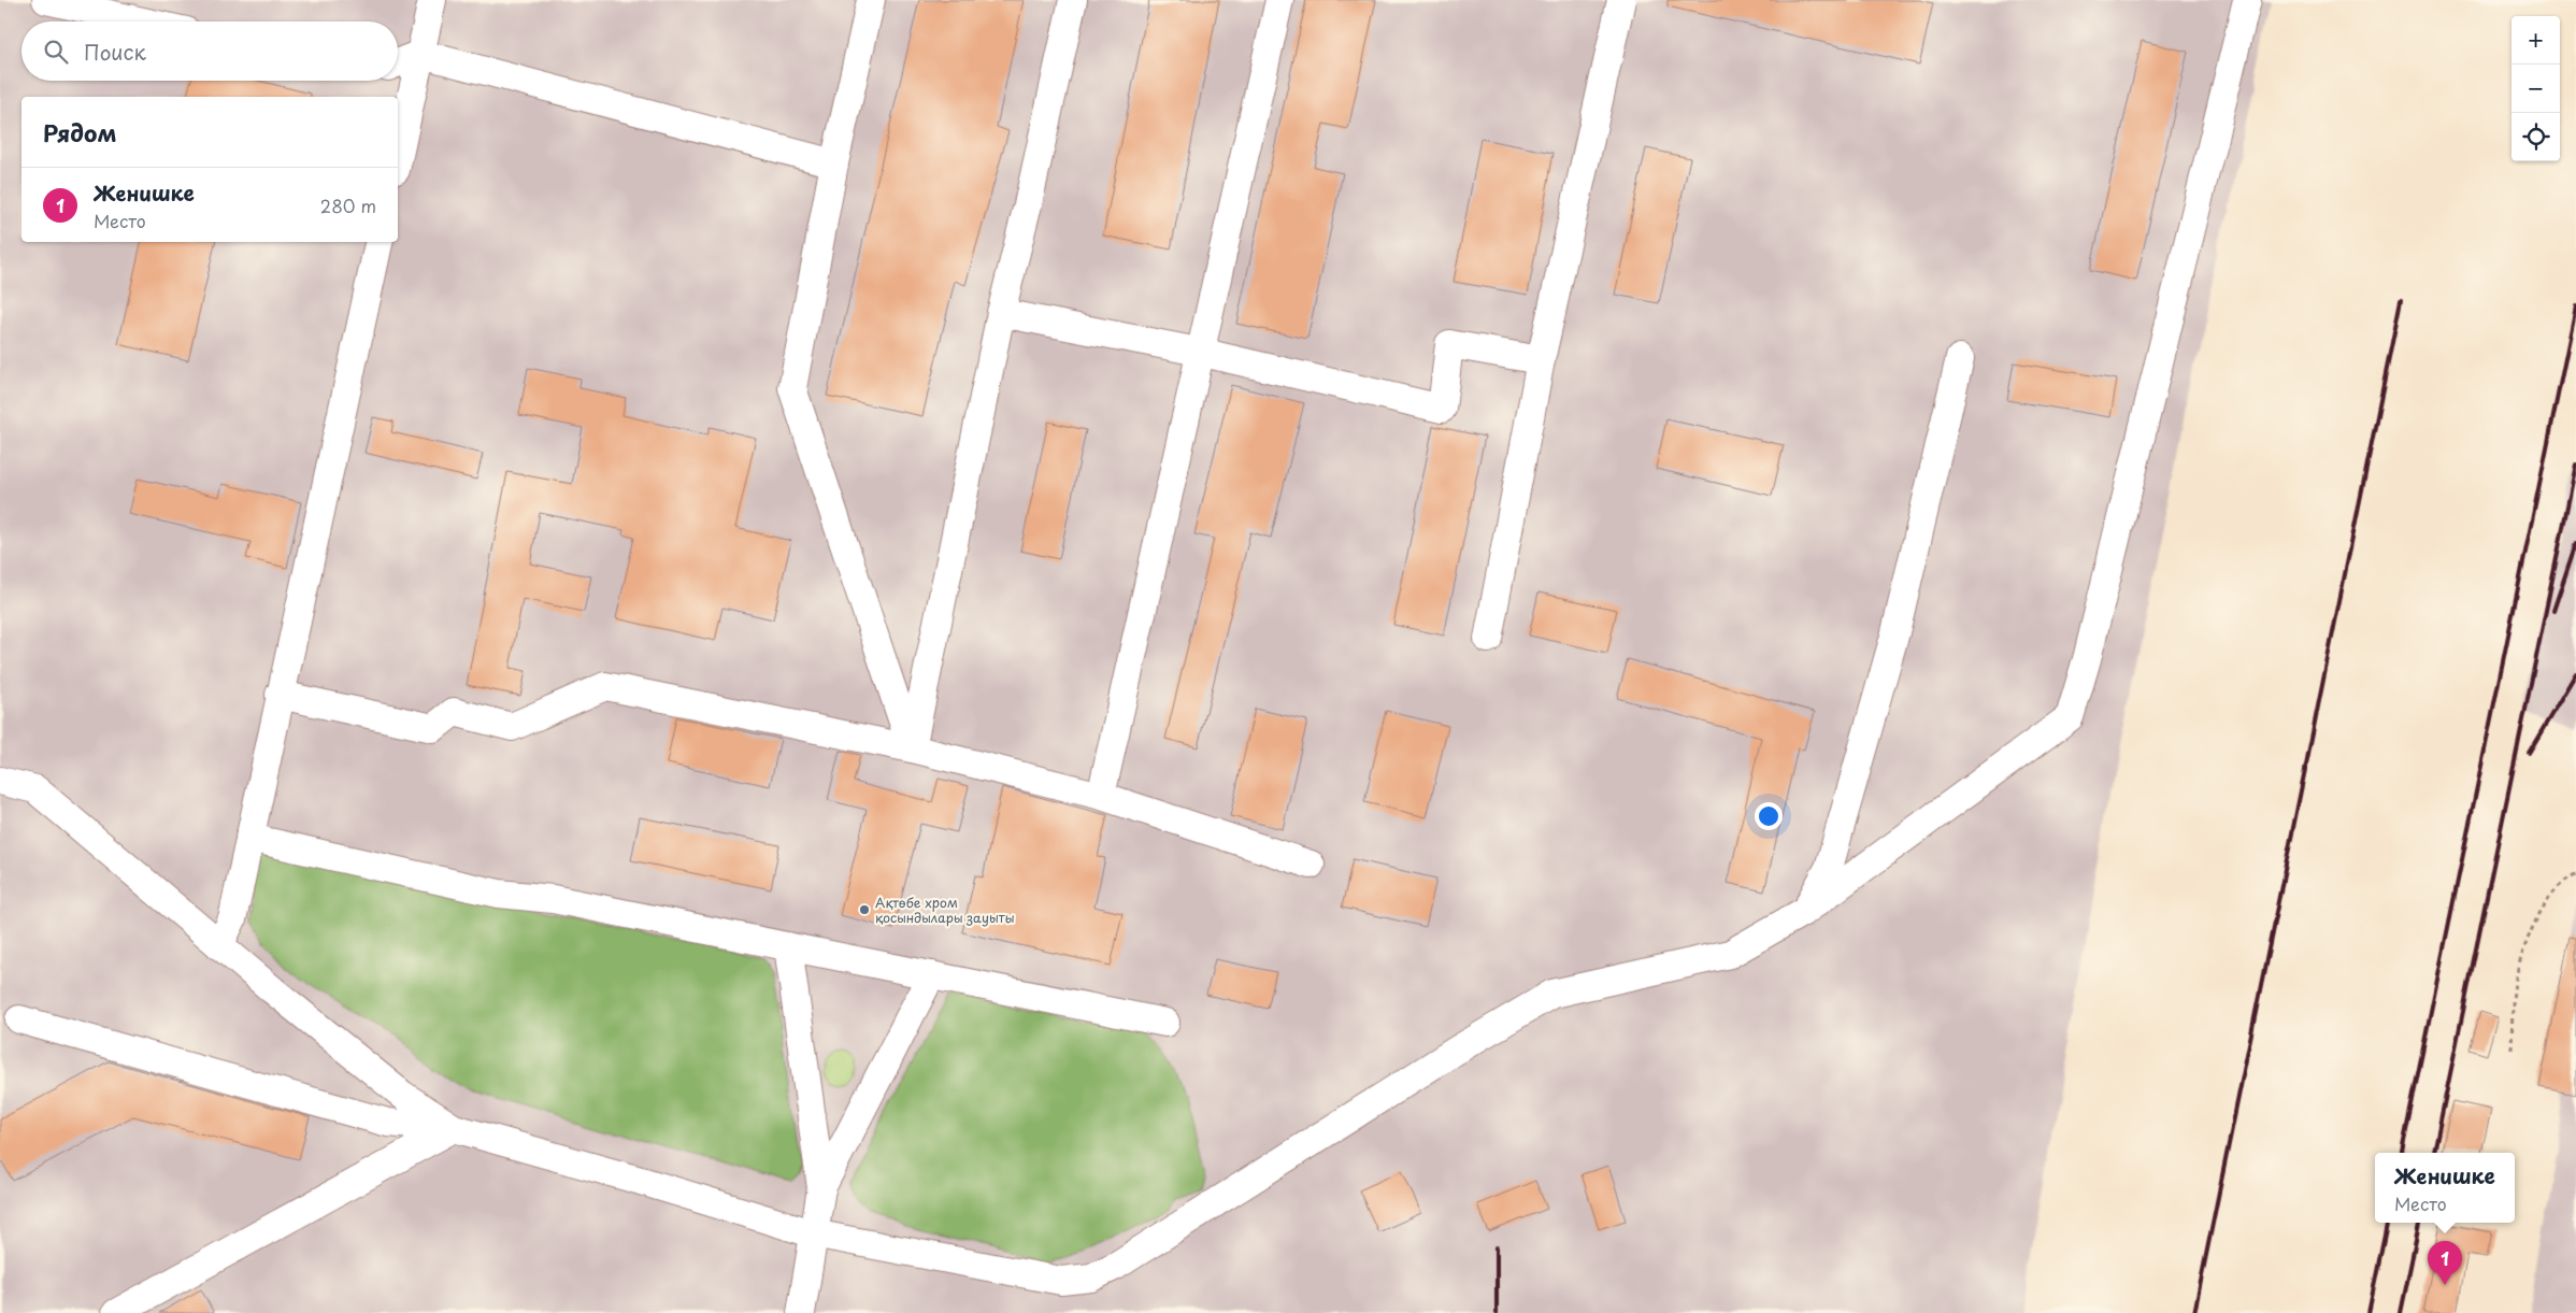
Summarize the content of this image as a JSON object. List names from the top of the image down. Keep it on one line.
{"places":["Ақтөбе хром қосындылары зауыты"],"page":{"map_buttons":["+","−"],"search":"Поиск","heading":"Рядом","list":[{"mark":"1","name":"Женишке","note":"Место","value":"280 m"}],"popup":["Женишке","Место"],"pins":"1"}}
